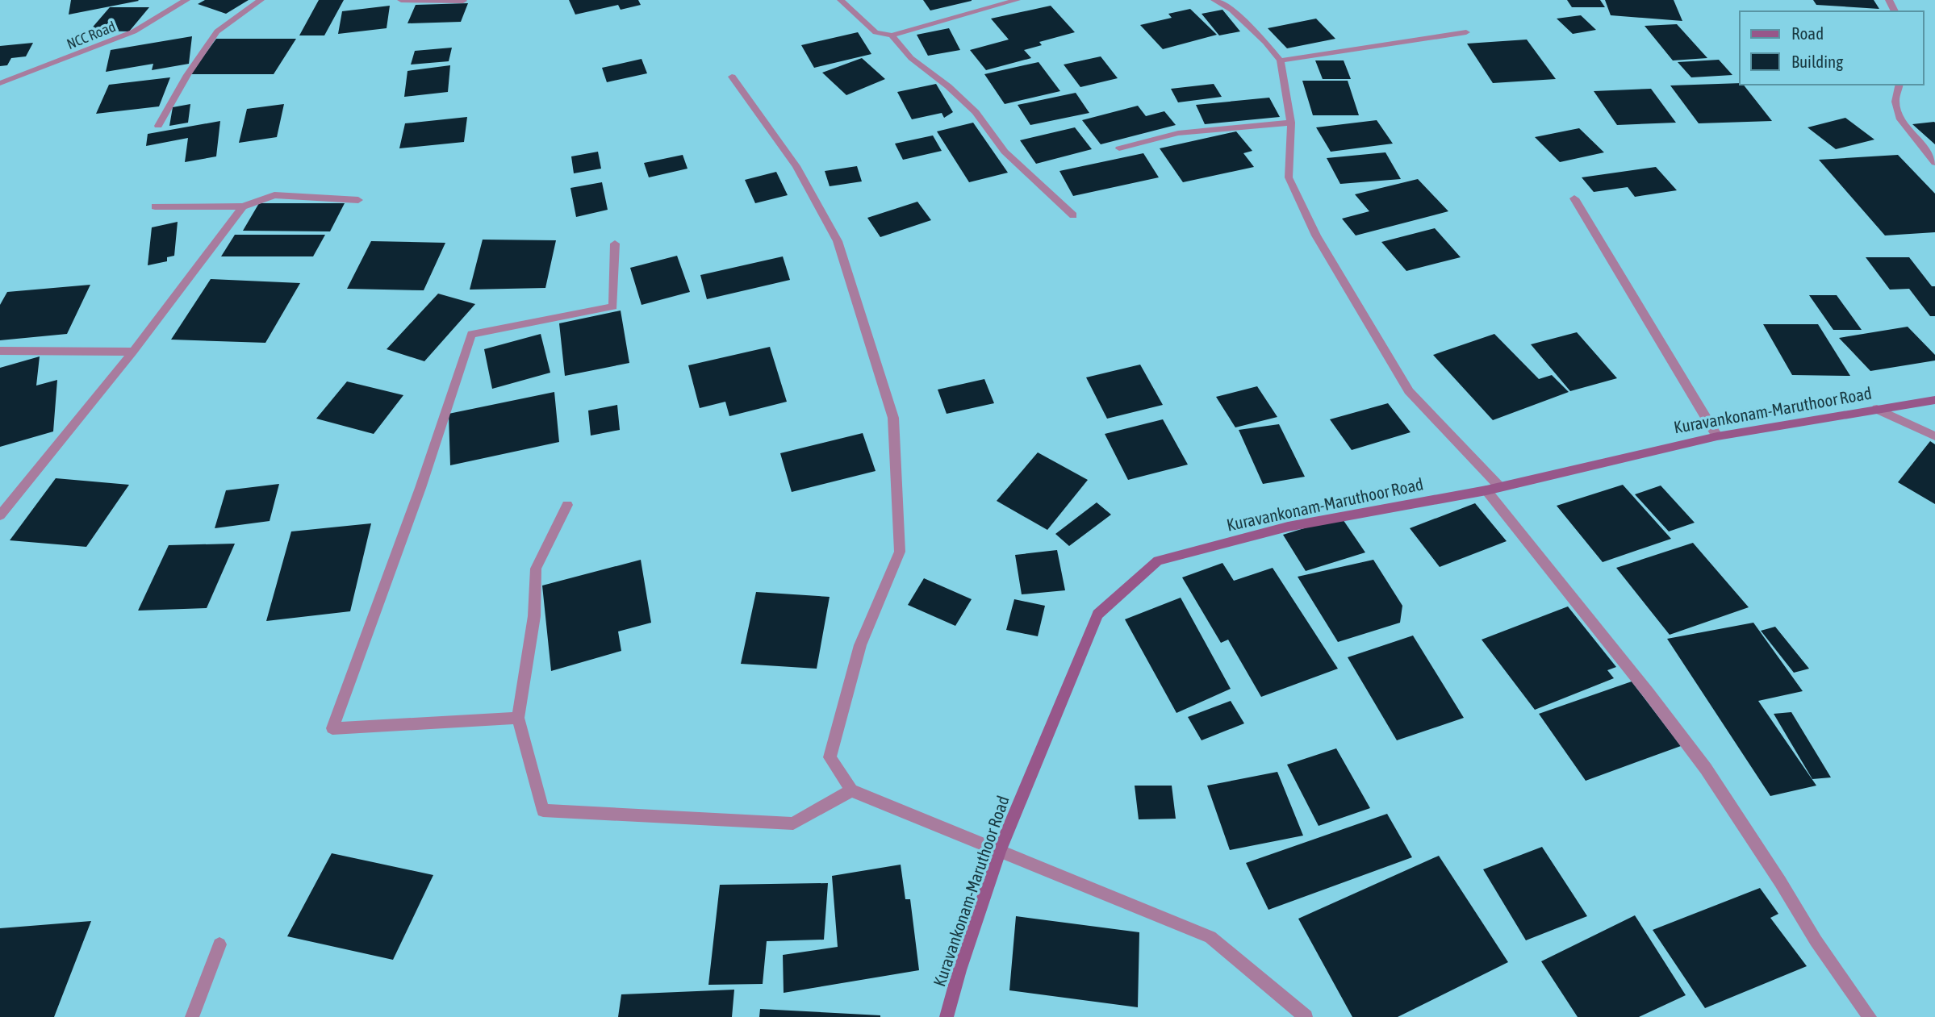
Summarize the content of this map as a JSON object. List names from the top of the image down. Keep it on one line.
{"streets":{"main road":["Kuravankonam-Maruthoor Road"],"street":["NCC Road"]},"legend":["Road","Building"]}
